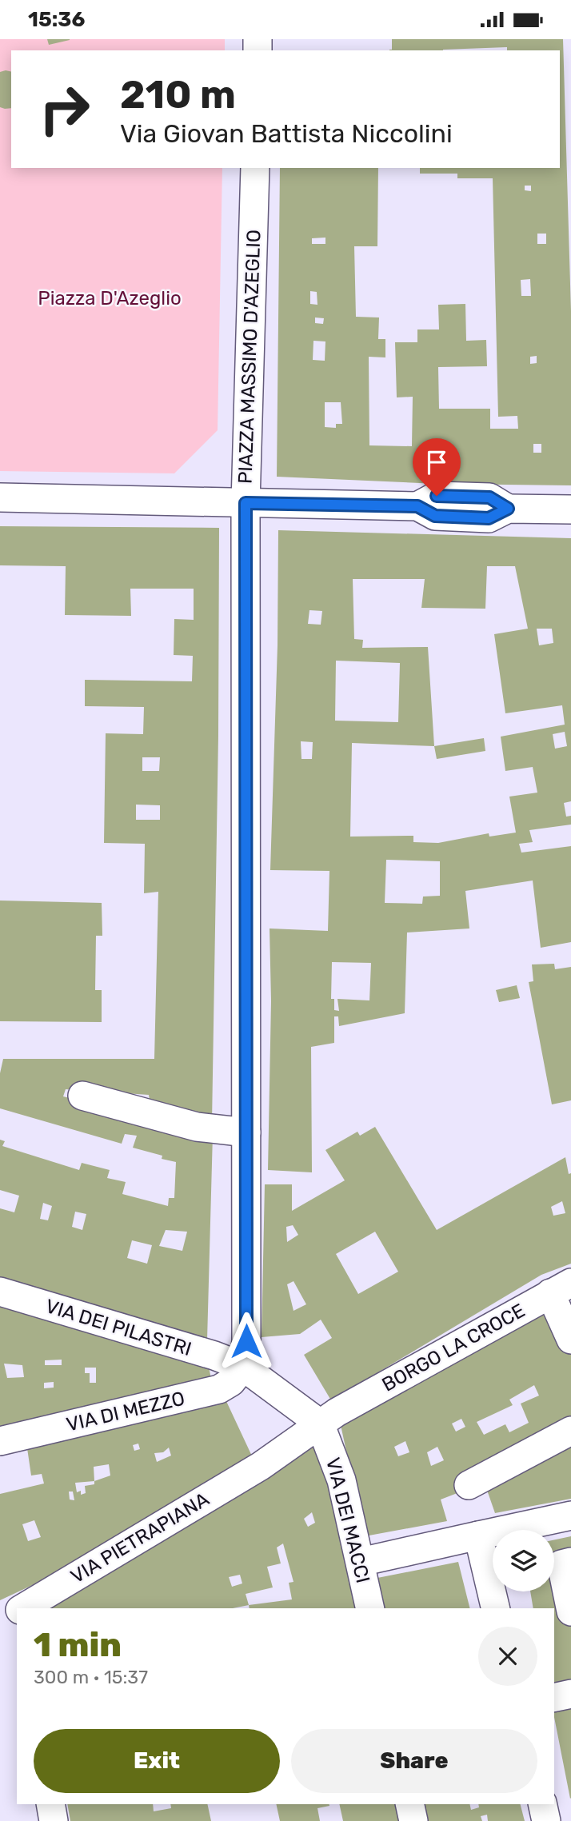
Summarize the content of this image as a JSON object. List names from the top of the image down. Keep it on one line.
{"streets":{"street":["PIAZZA MASSIMO D'AZEGLIO","VIA DEI PILASTRI","BORGO LA CROCE","VIA DI MEZZO","VIA DEI MACCI","VIA PIETRAPIANA"]},"crossings":[["VIA DEI PILASTRI","BORGO LA CROCE"],["VIA DEI PILASTRI","VIA DI MEZZO"],["VIA DEI PILASTRI","VIA DEI MACCI"],["BORGO LA CROCE","VIA DEI MACCI"],["BORGO LA CROCE","VIA PIETRAPIANA"]],"parks":["Piazza D'Azeglio"],"page":{"status":"15:36","turn":["210 m","Via Giovan Battista Niccolini"],"heading":["1 min","300 m · 15:37"],"buttons":["Exit","Share"]}}
